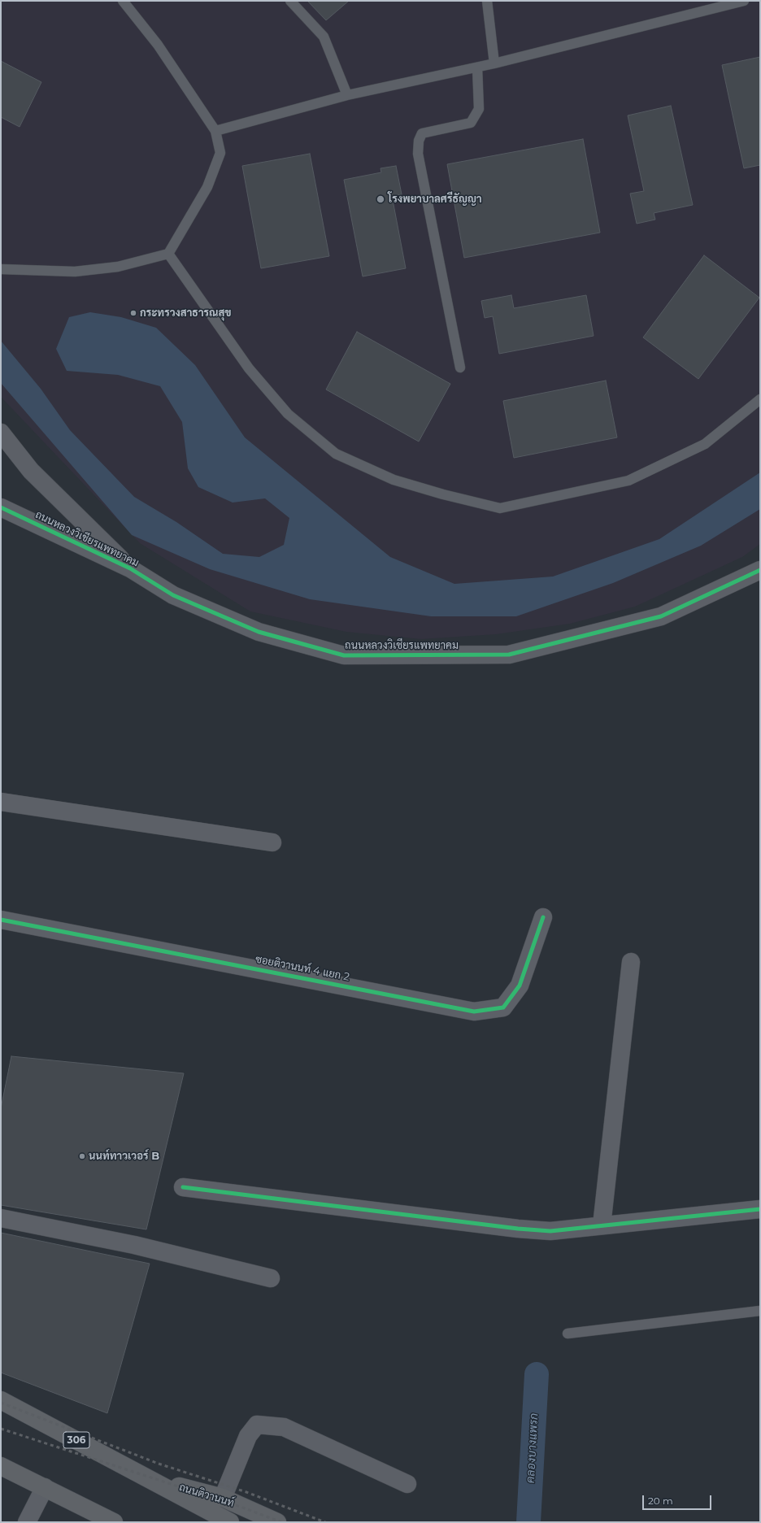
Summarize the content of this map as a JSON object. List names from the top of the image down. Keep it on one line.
{"streets":{"main road":["306","ถนนติวานนท์"],"street":["ถนนหลวงวิเชียรแพทยาคม","ซอยติวานนท์ 4 แยก 2"]},"water":["คลองบางแพรก"],"places":["โรงพยาบาลศรีธัญญา","กระทรวงสาธารณสุข","นนท์ทาวเวอร์ B"],"scale_bar":"20 m"}
